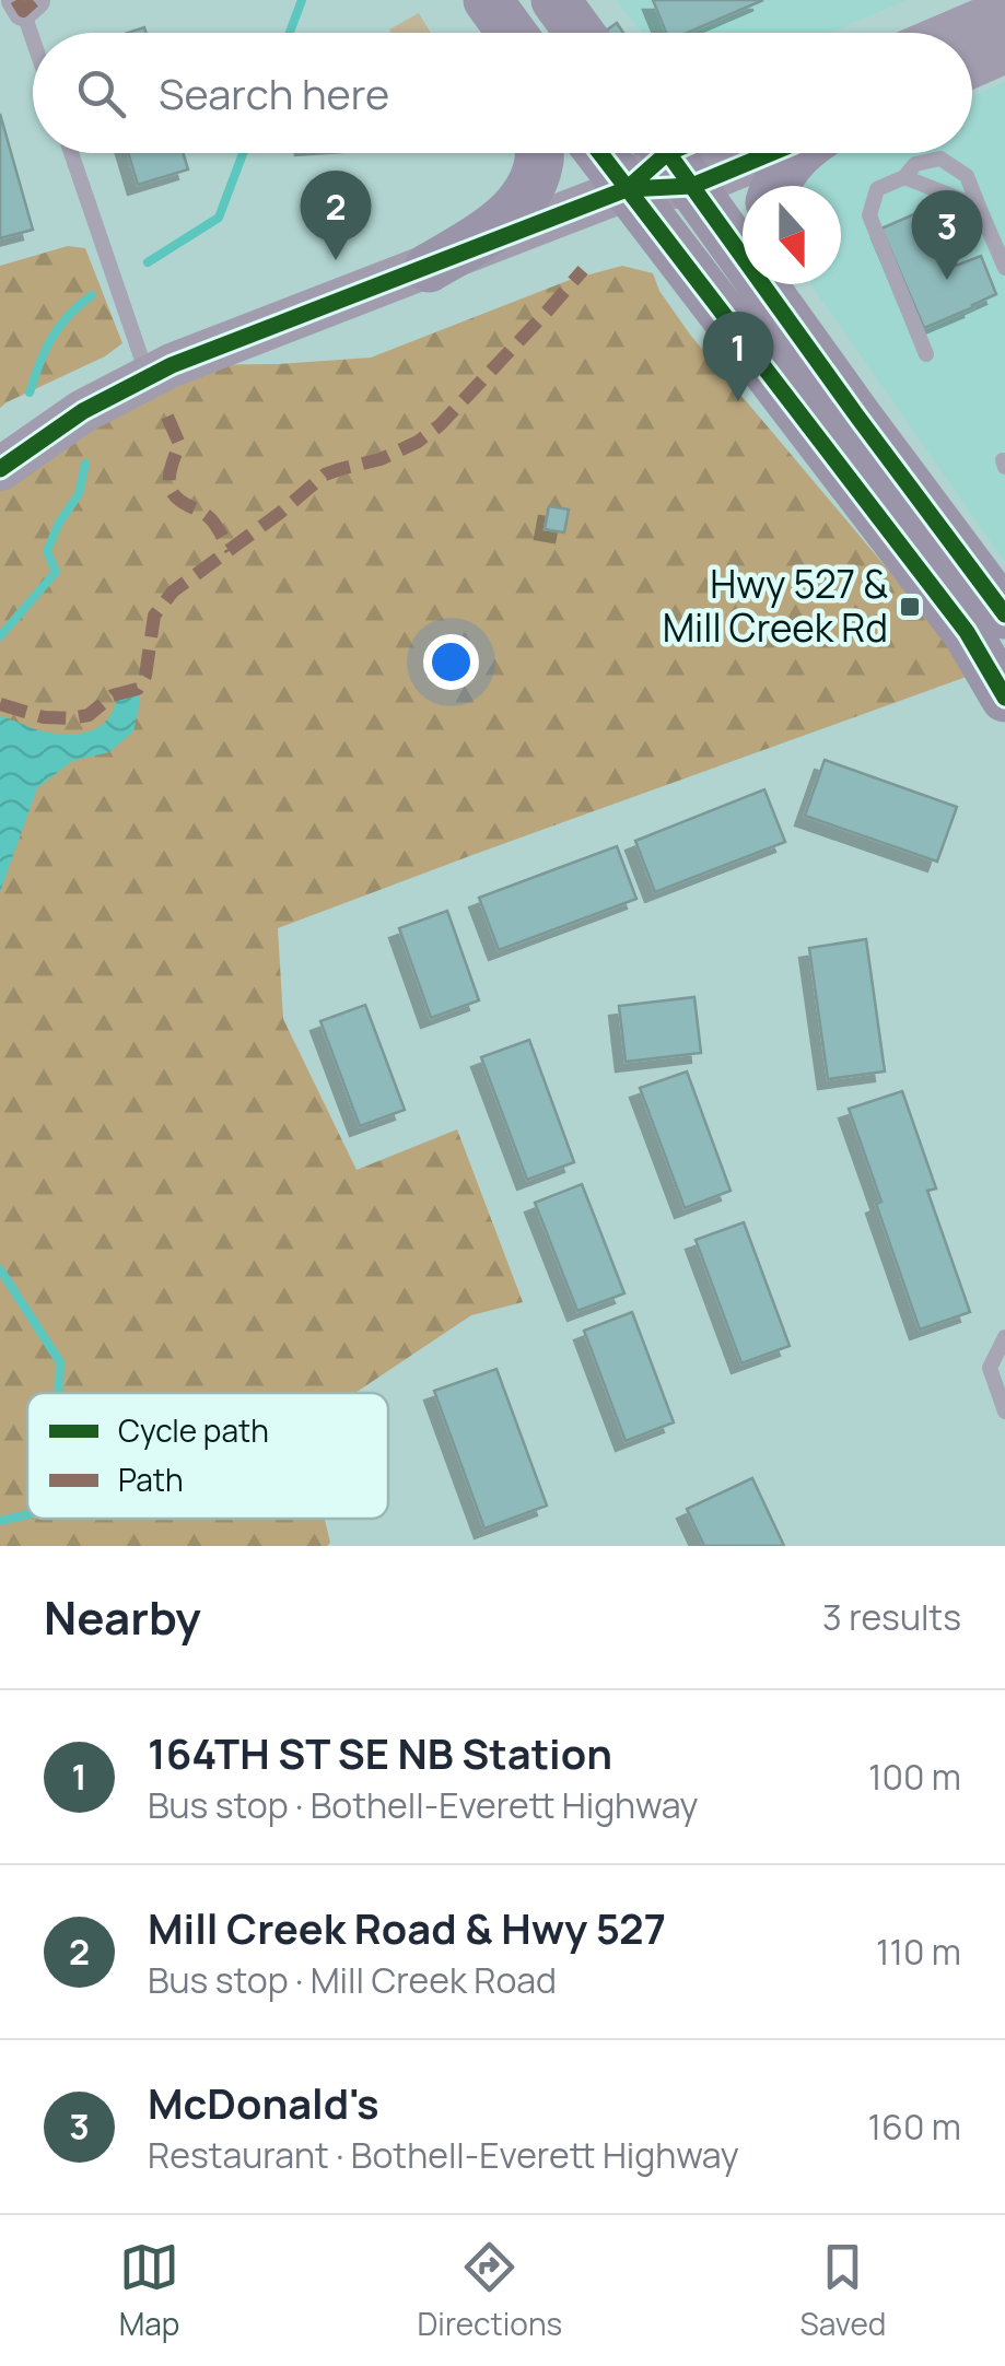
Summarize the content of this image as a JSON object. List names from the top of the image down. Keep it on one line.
{"places":{"transit":["Hwy 527 & Mill Creek Rd"]},"legend":["Cycle path","Path"],"north":"bottom","page":{"search":"Search here","pins":["2","3","1"],"heading":["Nearby","3 results"],"list":[{"mark":"1","name":"164TH ST SE NB Station","note":"Bus stop · Bothell-Everett Highway","value":"100 m"},{"mark":"2","name":"Mill Creek Road & Hwy 527","note":"Bus stop · Mill Creek Road","value":"110 m"},{"mark":"3","name":"McDonald's","note":"Restaurant · Bothell-Everett Highway","value":"160 m"}],"nav":["Map","Directions","Saved"]}}
